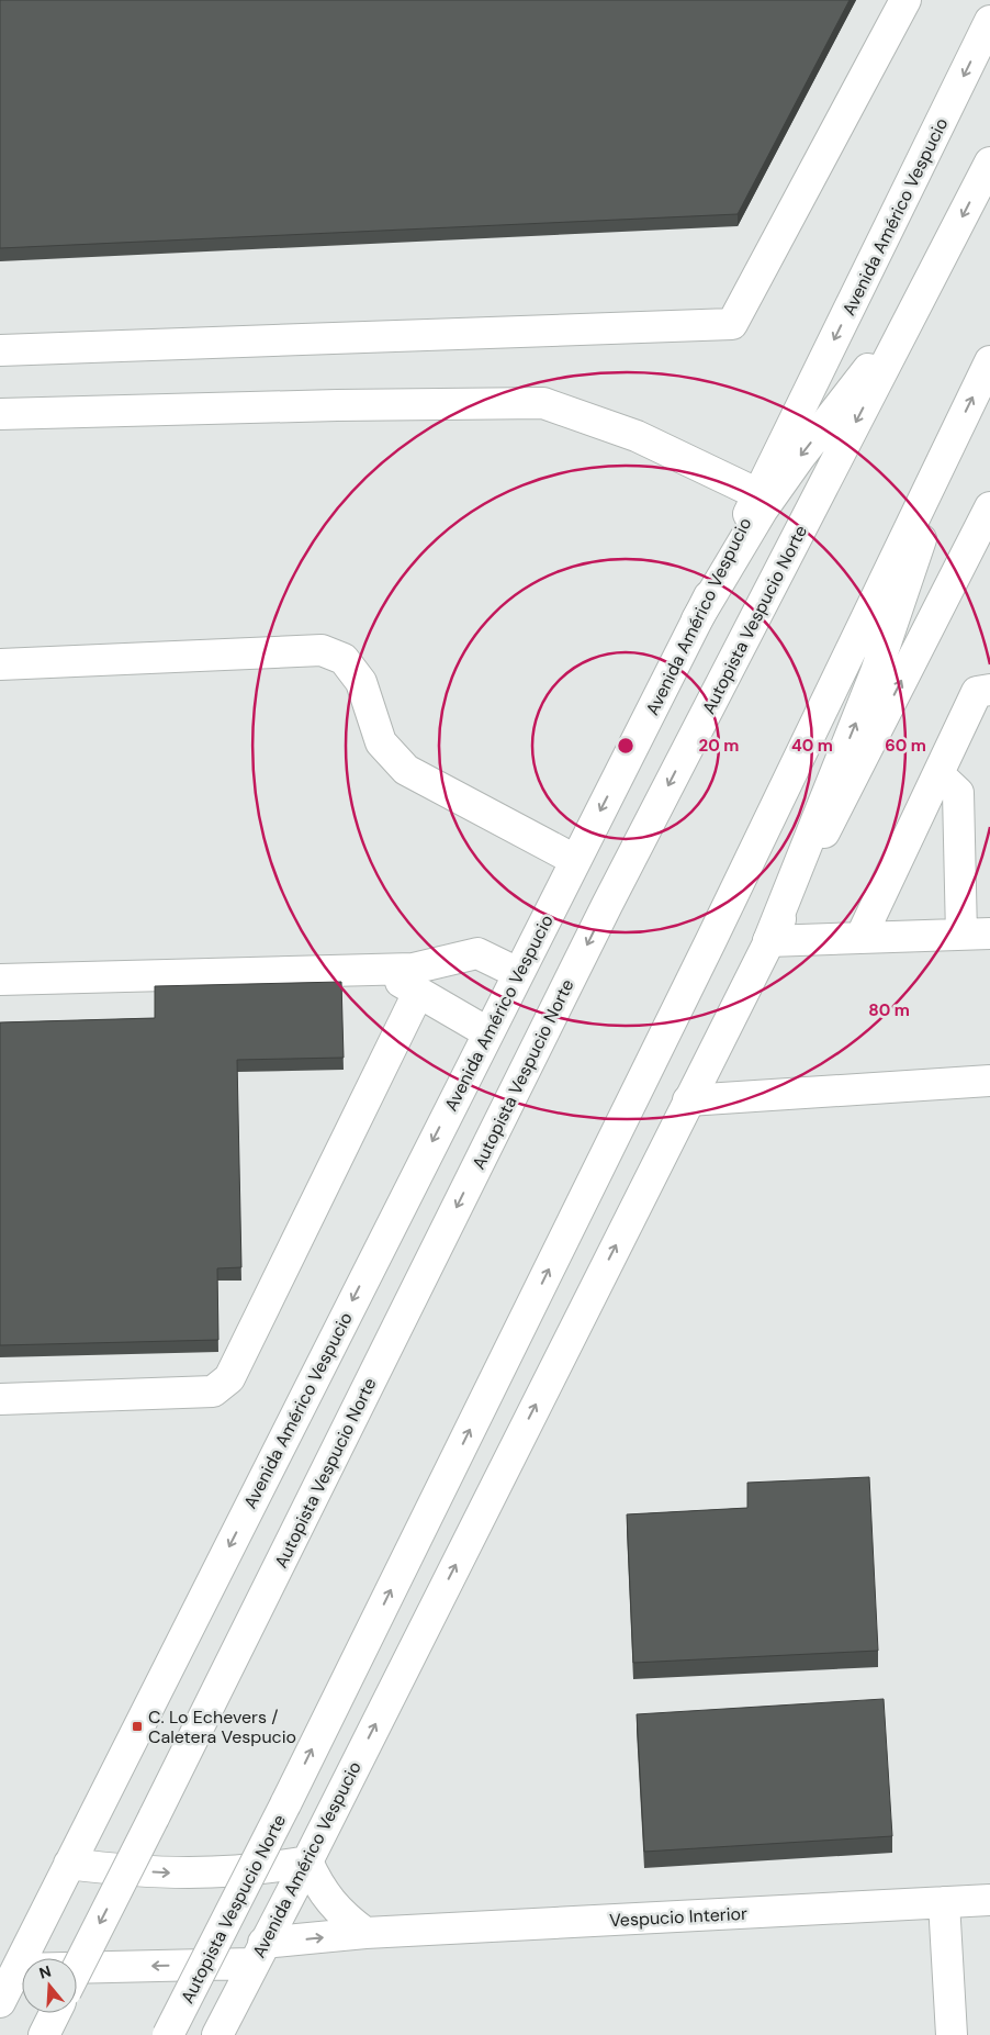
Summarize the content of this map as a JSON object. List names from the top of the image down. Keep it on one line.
{"streets":{"main road":["Avenida Américo Vespucio","Autopista Vespucio Norte","Vespucio Interior"]},"crossings":[["Avenida Américo Vespucio","Vespucio Interior"]],"places":{"transit":["C. Lo Echevers / Caletera Vespucio"]},"north":"top","rings":["20 m","40 m","60 m","80 m"]}
